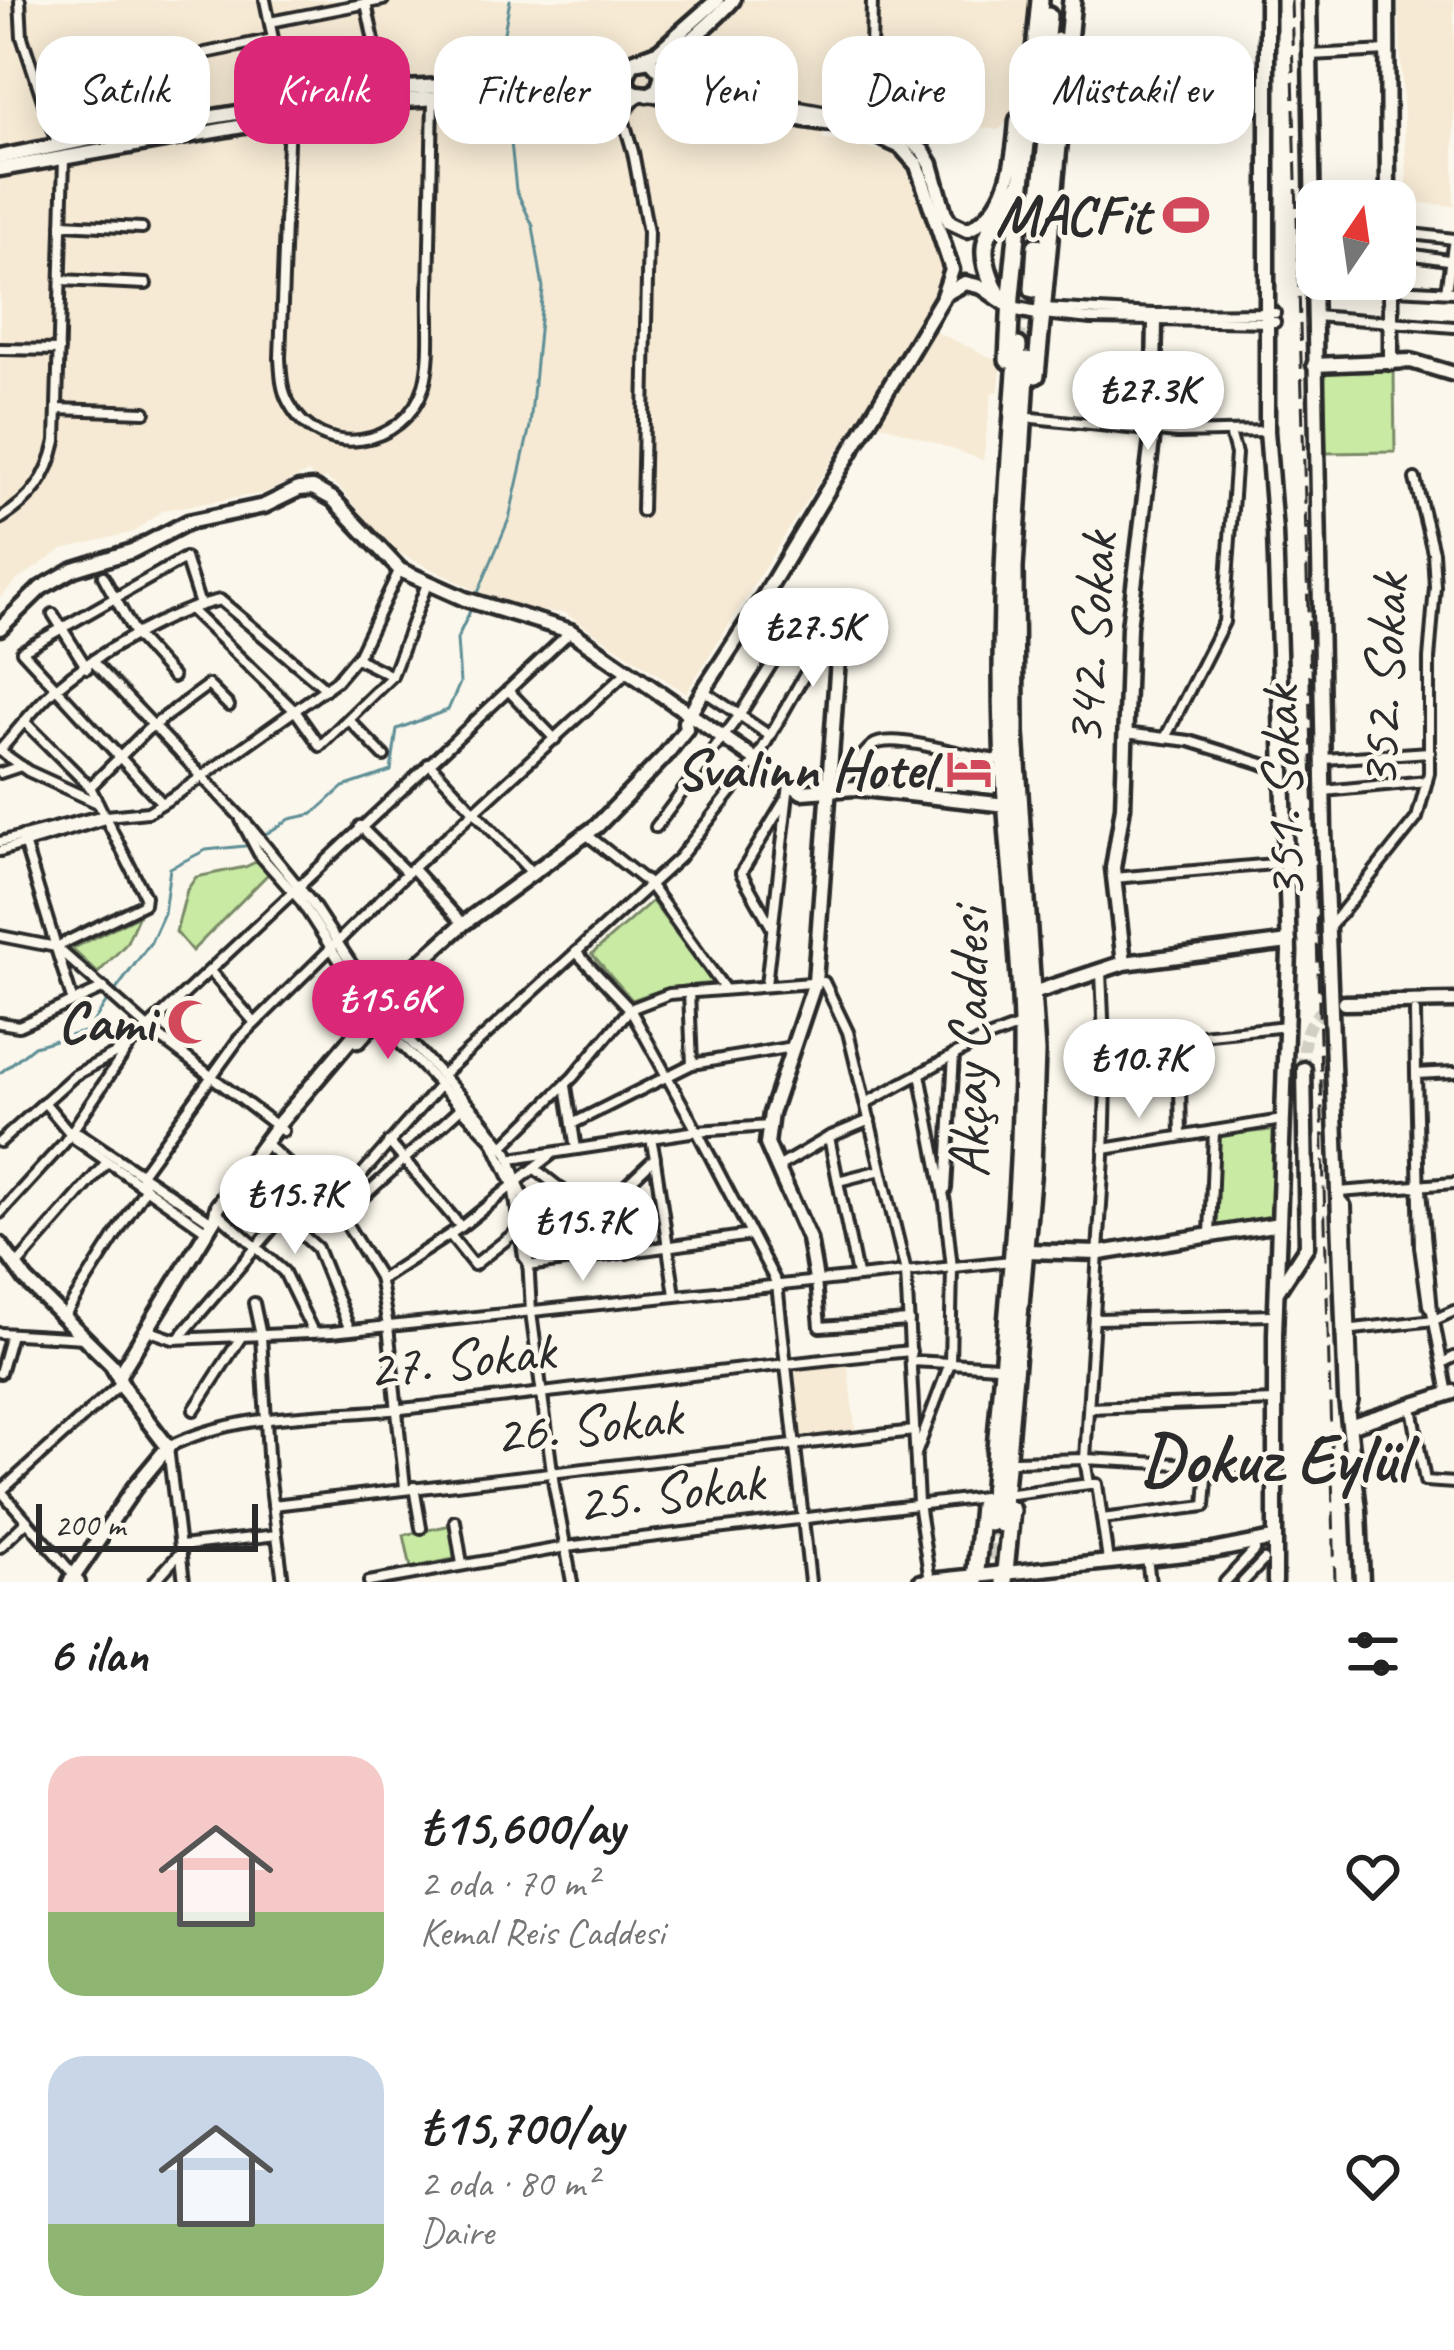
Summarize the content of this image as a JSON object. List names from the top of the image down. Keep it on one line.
{"streets":{"highway":["Akçay Caddesi"],"street":["342. Sokak","352. Sokak","351. Sokak","27. Sokak","26. Sokak","25. Sokak"]},"crossings":[["352. Sokak","351. Sokak"]],"districts":["Dokuz Eylül"],"places":{"sports":["MACFit"],"hotel":["Svalinn Hotel"],"mosque":["Cami"]},"scale_bar":"200 m","north":"top","page":{"chip":["Satılık","Kiralık","Filtreler","Yeni","Daire","Müstakil ev"],"price":["₺27.3K","₺27.5K","₺15.6K","₺10.7K","₺15.7K","₺15.7K"],"scale":"200 m","heading":"6 ilan","list":[{"name":"₺15,600/ay","note":"2 oda · 70 m² · Kemal Reis Caddesi"},{"name":"₺15,700/ay","note":"2 oda · 80 m² · Daire"}]}}
